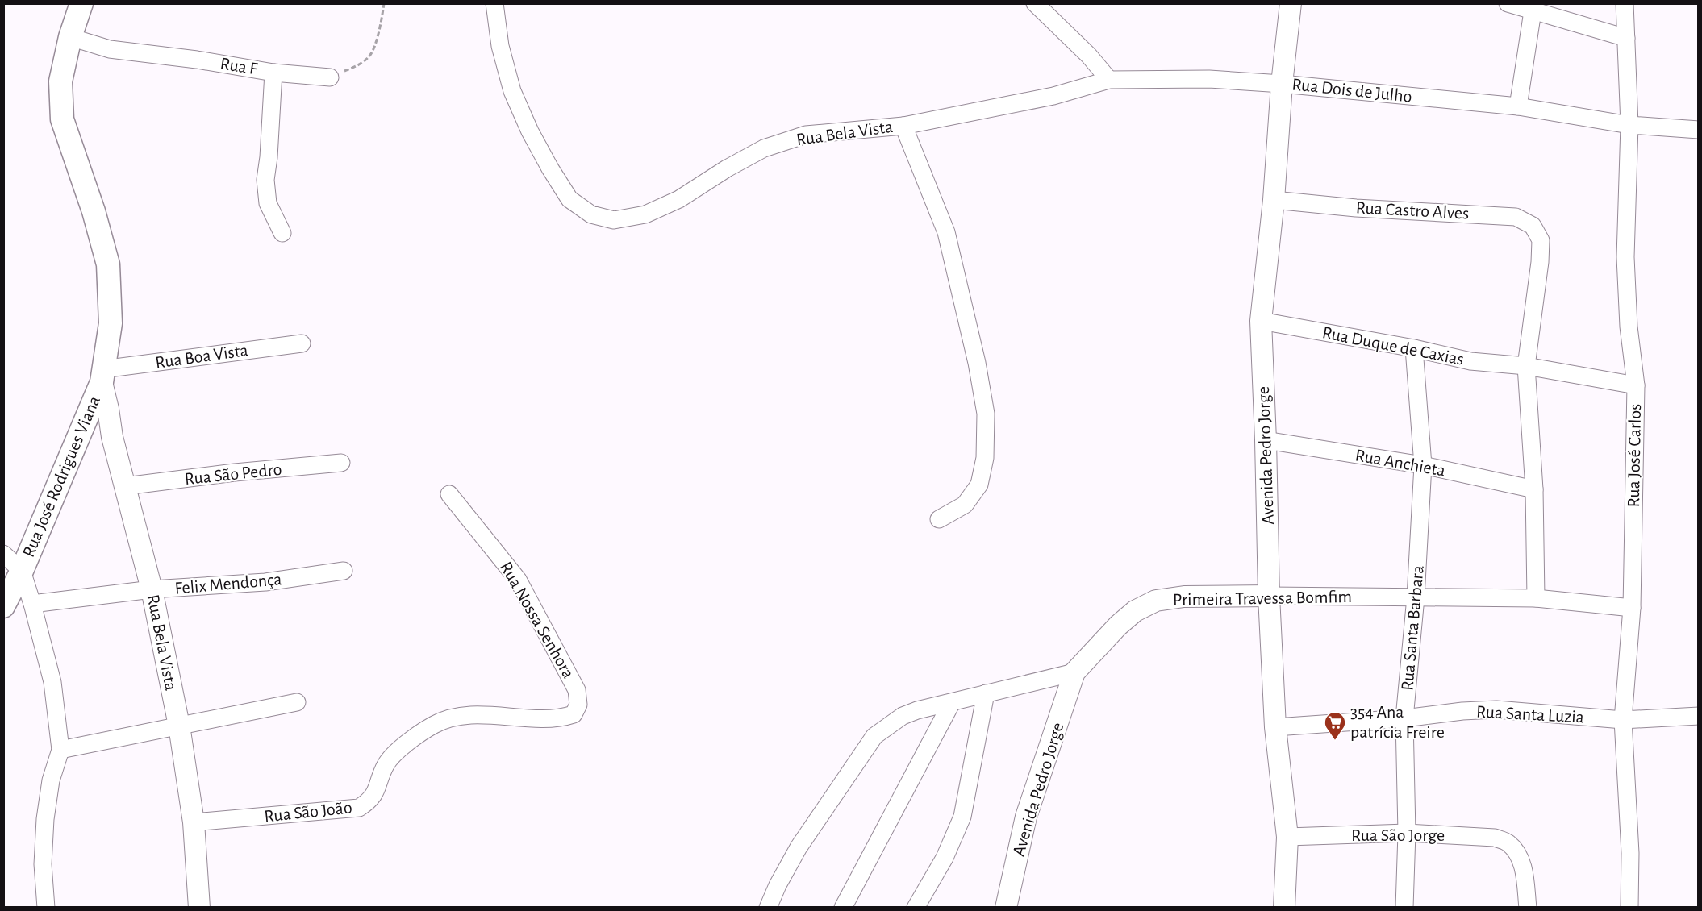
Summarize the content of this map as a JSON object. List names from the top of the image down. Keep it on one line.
{"streets":{"main road":["Rua José Rodrigues Viana"],"street":["Rua F","Rua Dois de Julho","Rua Bela Vista","Rua Castro Alves","Rua Duque de Caxias","Rua Boa Vista","Avenida Pedro Jorge","Rua José Carlos","Rua Anchieta","Rua São Pedro","Felix Mendonça","Primeira Travessa Bomfim","Rua Nossa Senhora","Rua Santa Barbara","Rua Santa Luzia","Rua São João","Rua São Jorge"]},"crossings":[["Rua F","Rua José Rodrigues Viana"],["Rua Dois de Julho","Rua Bela Vista"],["Rua Dois de Julho","Avenida Pedro Jorge"],["Rua Dois de Julho","Rua José Carlos"],["Rua Bela Vista","Rua Boa Vista"],["Rua Bela Vista","Rua São Pedro"],["Rua Bela Vista","Rua José Rodrigues Viana"],["Rua Bela Vista","Felix Mendonça"],["Rua Bela Vista","Rua São João"],["Rua Castro Alves","Rua Duque de Caxias"],["Rua Castro Alves","Avenida Pedro Jorge"],["Rua Duque de Caxias","Avenida Pedro Jorge"],["Rua Duque de Caxias","Rua José Carlos"],["Rua Duque de Caxias","Rua Santa Barbara"],["Rua Boa Vista","Rua José Rodrigues Viana"],["Avenida Pedro Jorge","Rua Anchieta"],["Avenida Pedro Jorge","Primeira Travessa Bomfim"],["Avenida Pedro Jorge","Rua Santa Luzia"],["Avenida Pedro Jorge","Rua São Jorge"],["Rua José Carlos","Primeira Travessa Bomfim"],["Rua José Carlos","Rua Santa Luzia"],["Rua Anchieta","Rua Santa Barbara"],["Primeira Travessa Bomfim","Rua Santa Barbara"],["Rua Nossa Senhora","Rua São João"],["Rua Santa Barbara","Rua Santa Luzia"],["Rua Santa Barbara","Rua São Jorge"]],"places":{"supermarket":["354 Ana patrícia Freire"]}}
